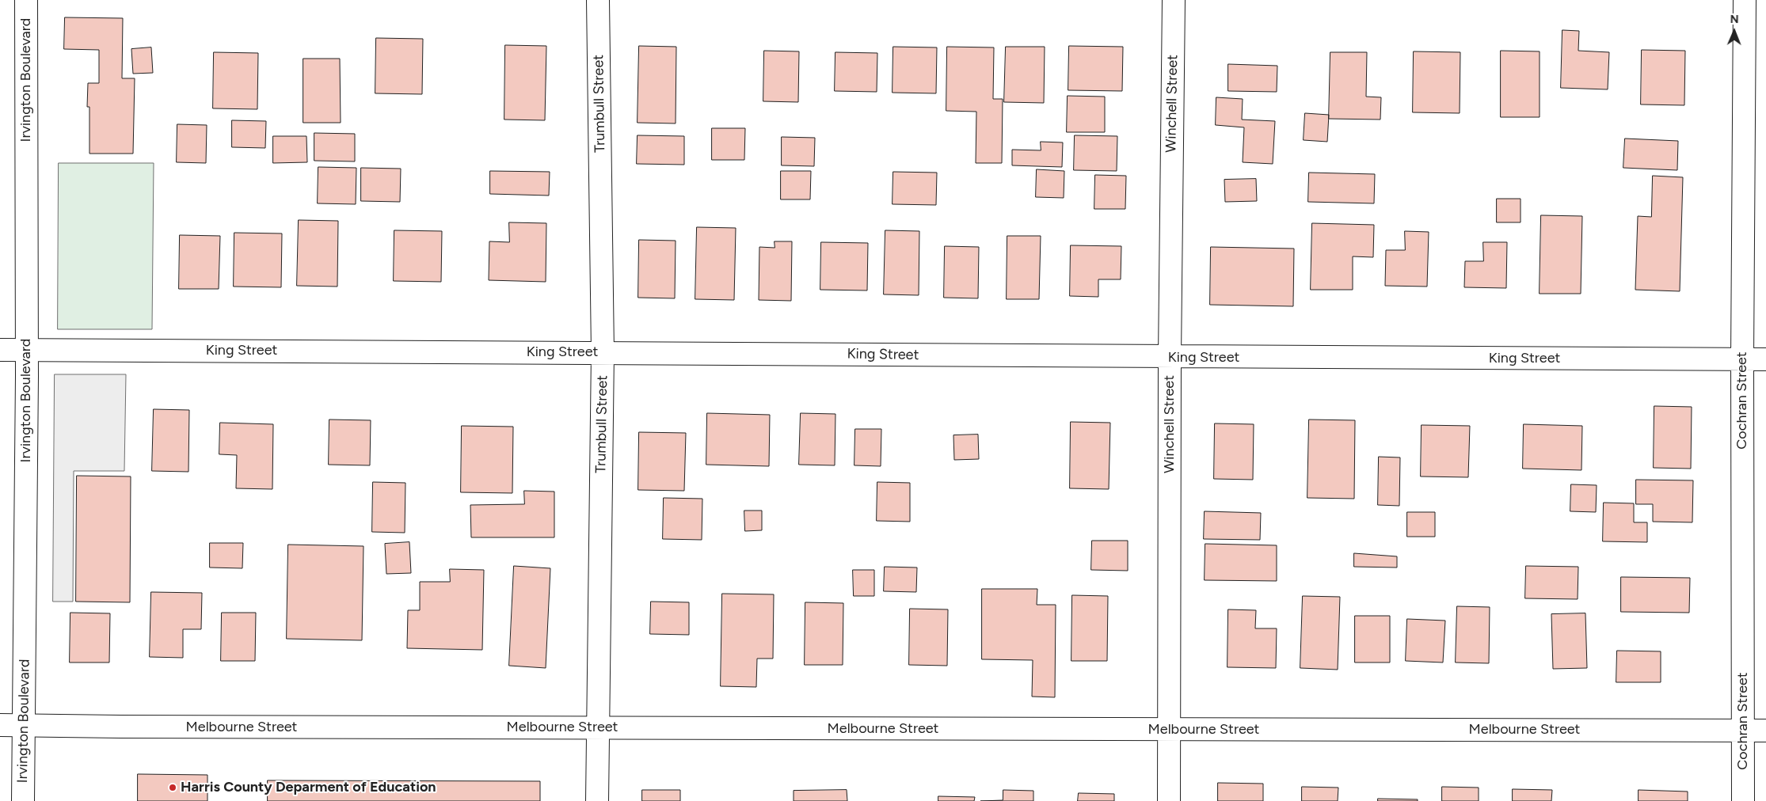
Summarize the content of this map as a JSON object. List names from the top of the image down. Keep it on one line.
{"streets":{"street":["Irvington Boulevard","Trumbull Street","Winchell Street","King Street","Cochran Street","Melbourne Street"]},"crossings":[["Irvington Boulevard","King Street"],["Irvington Boulevard","Melbourne Street"],["Trumbull Street","King Street"],["Trumbull Street","Melbourne Street"],["Winchell Street","King Street"],["Winchell Street","Melbourne Street"],["King Street","Cochran Street"],["Cochran Street","Melbourne Street"]],"places":["Harris County Deparment of Education"],"north":"top"}
